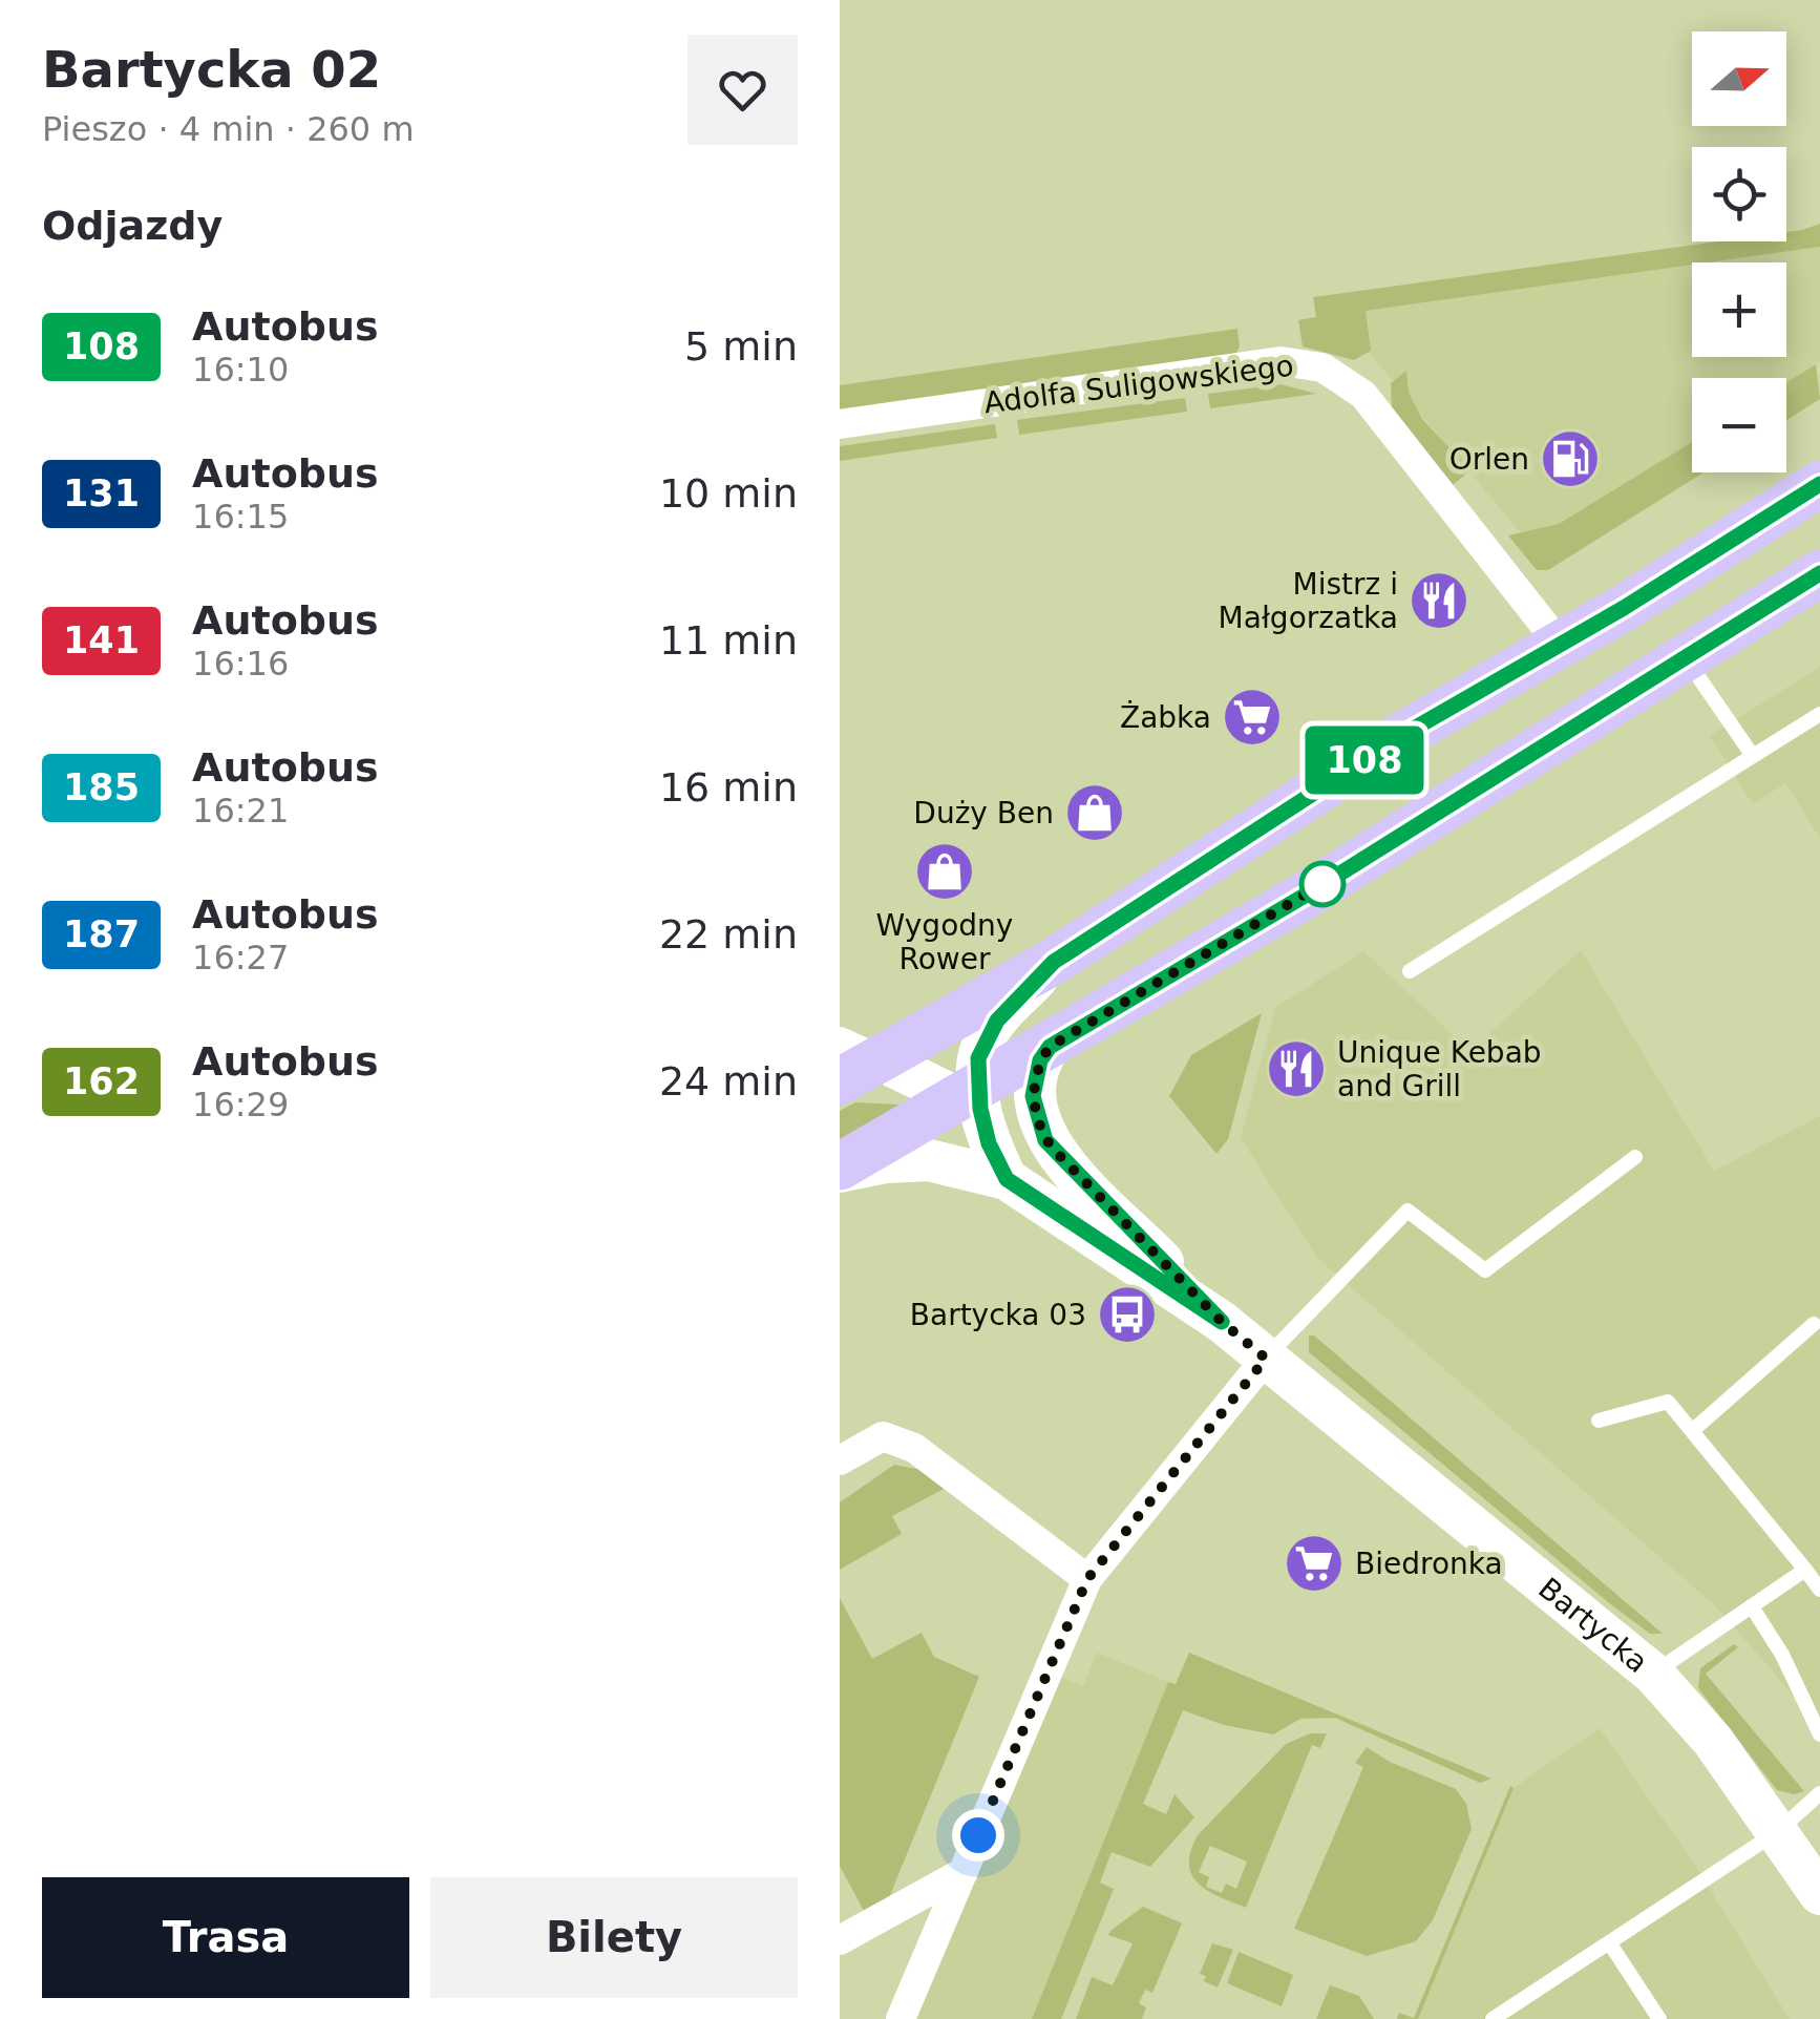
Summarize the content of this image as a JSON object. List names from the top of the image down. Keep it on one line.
{"streets":{"street":["Adolfa Suligowskiego","Bartycka"]},"places":{"fuel station":["Orlen"],"restaurant":["Mistrz i Małgorzatka","Unique Kebab and Grill"],"supermarket":["Żabka","Biedronka"],"shop":["Duży Ben","Wygodny Rower"],"bus stop":["Bartycka 03"]},"lines":["bus line 108"],"north":"right","page":{"heading":[["Bartycka 02","Pieszo · 4 min · 260 m"],"Odjazdy"],"on_map":"108","map_buttons":["+","−"],"list":[{"mark":"108","name":"Autobus","note":"16:10","value":"5 min"},{"mark":"131","name":"Autobus","note":"16:15","value":"10 min"},{"mark":"141","name":"Autobus","note":"16:16","value":"11 min"},{"mark":"185","name":"Autobus","note":"16:21","value":"16 min"},{"mark":"187","name":"Autobus","note":"16:27","value":"22 min"},{"mark":"162","name":"Autobus","note":"16:29","value":"24 min"}],"buttons":["Trasa","Bilety"]}}
